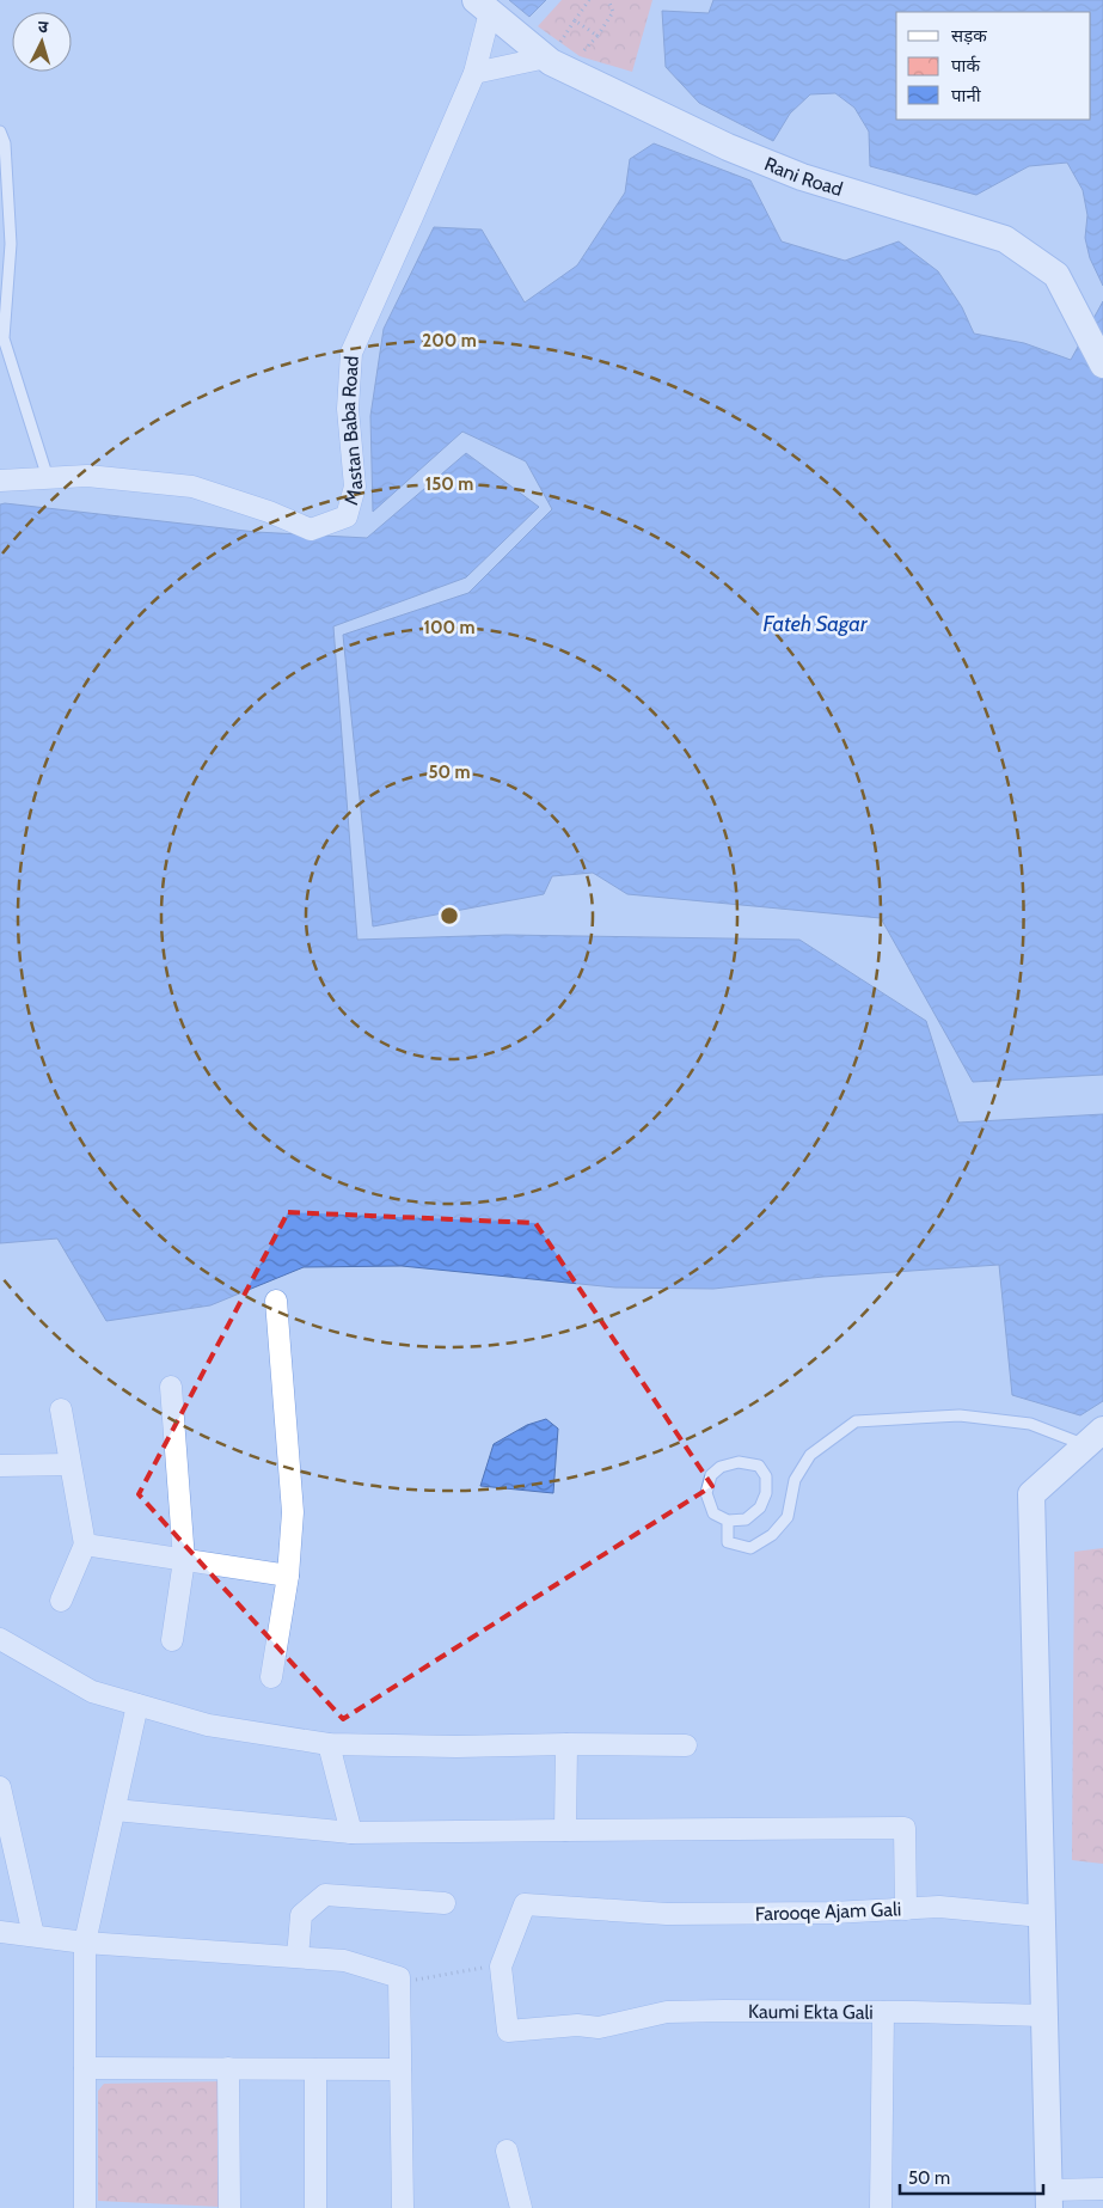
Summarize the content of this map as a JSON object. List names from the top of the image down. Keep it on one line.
{"streets":{"street":["Rani Road","Mastan Baba Road","Farooqe Ajam Gali","Kaumi Ekta Gali"]},"crossings":[["Rani Road","Mastan Baba Road"],["Farooqe Ajam Gali","Kaumi Ekta Gali"]],"water":["Fateh Sagar"],"legend":["सड़क","पार्क","पानी"],"scale_bar":"50 m","north":"top","rings":["200 m","150 m","100 m","50 m"]}
